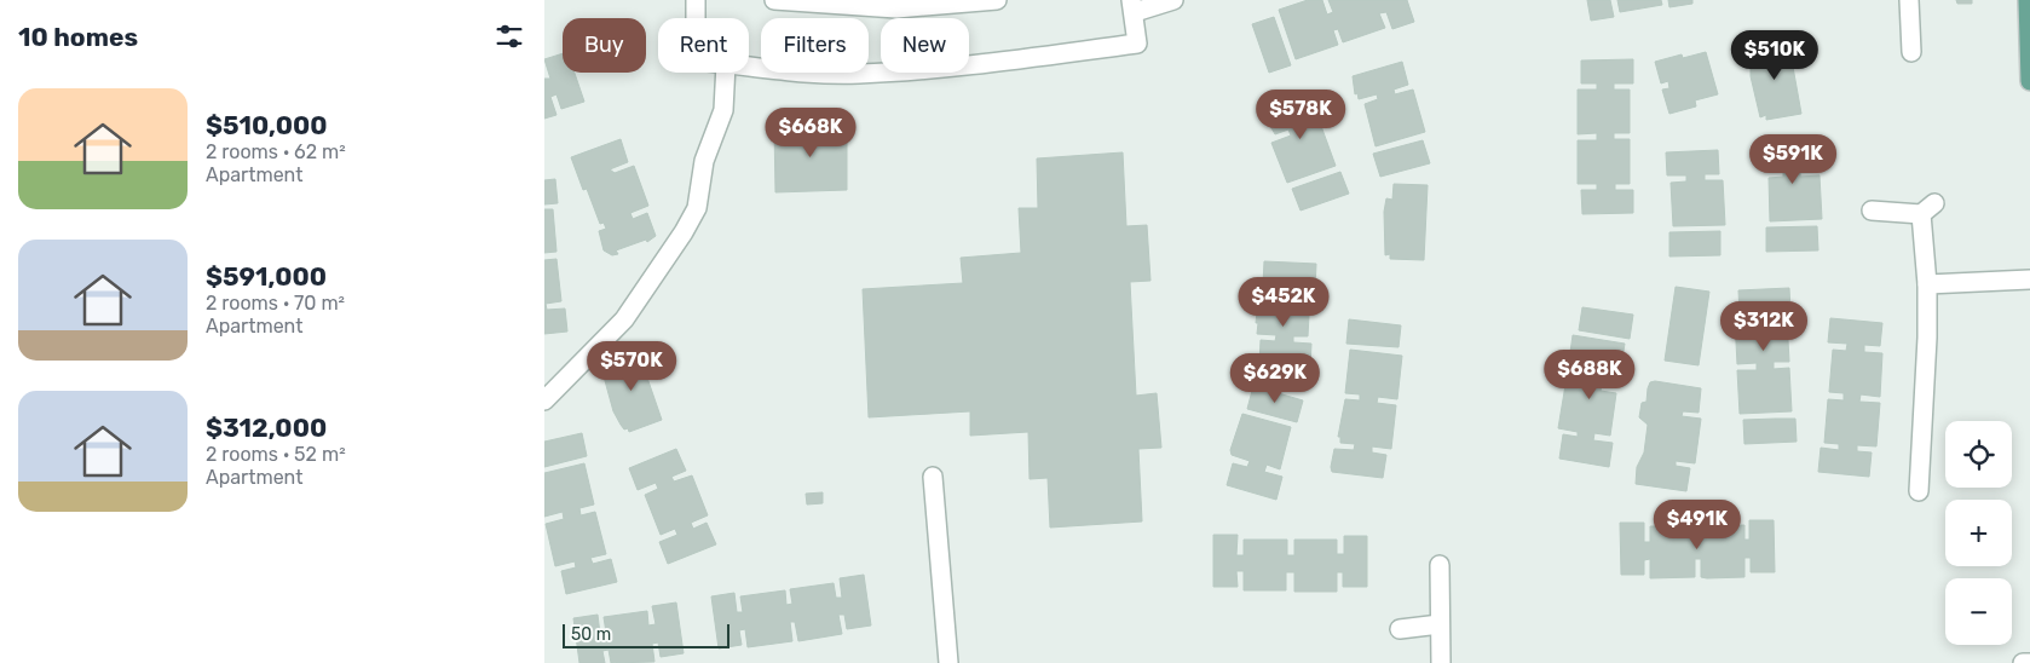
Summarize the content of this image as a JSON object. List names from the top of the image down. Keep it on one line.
{"scale_bar":"50 m","page":{"heading":"10 homes","chip":["Buy","Rent","Filters","New"],"price":["$510K","$578K","$668K","$591K","$452K","$312K","$570K","$688K","$629K","$491K"],"list":[{"name":"$510,000","note":"2 rooms · 62 m² · Apartment"},{"name":"$591,000","note":"2 rooms · 70 m² · Apartment"},{"name":"$312,000","note":"2 rooms · 52 m² · Apartment"}],"map_buttons":["+","−"],"scale":"50 m"}}
